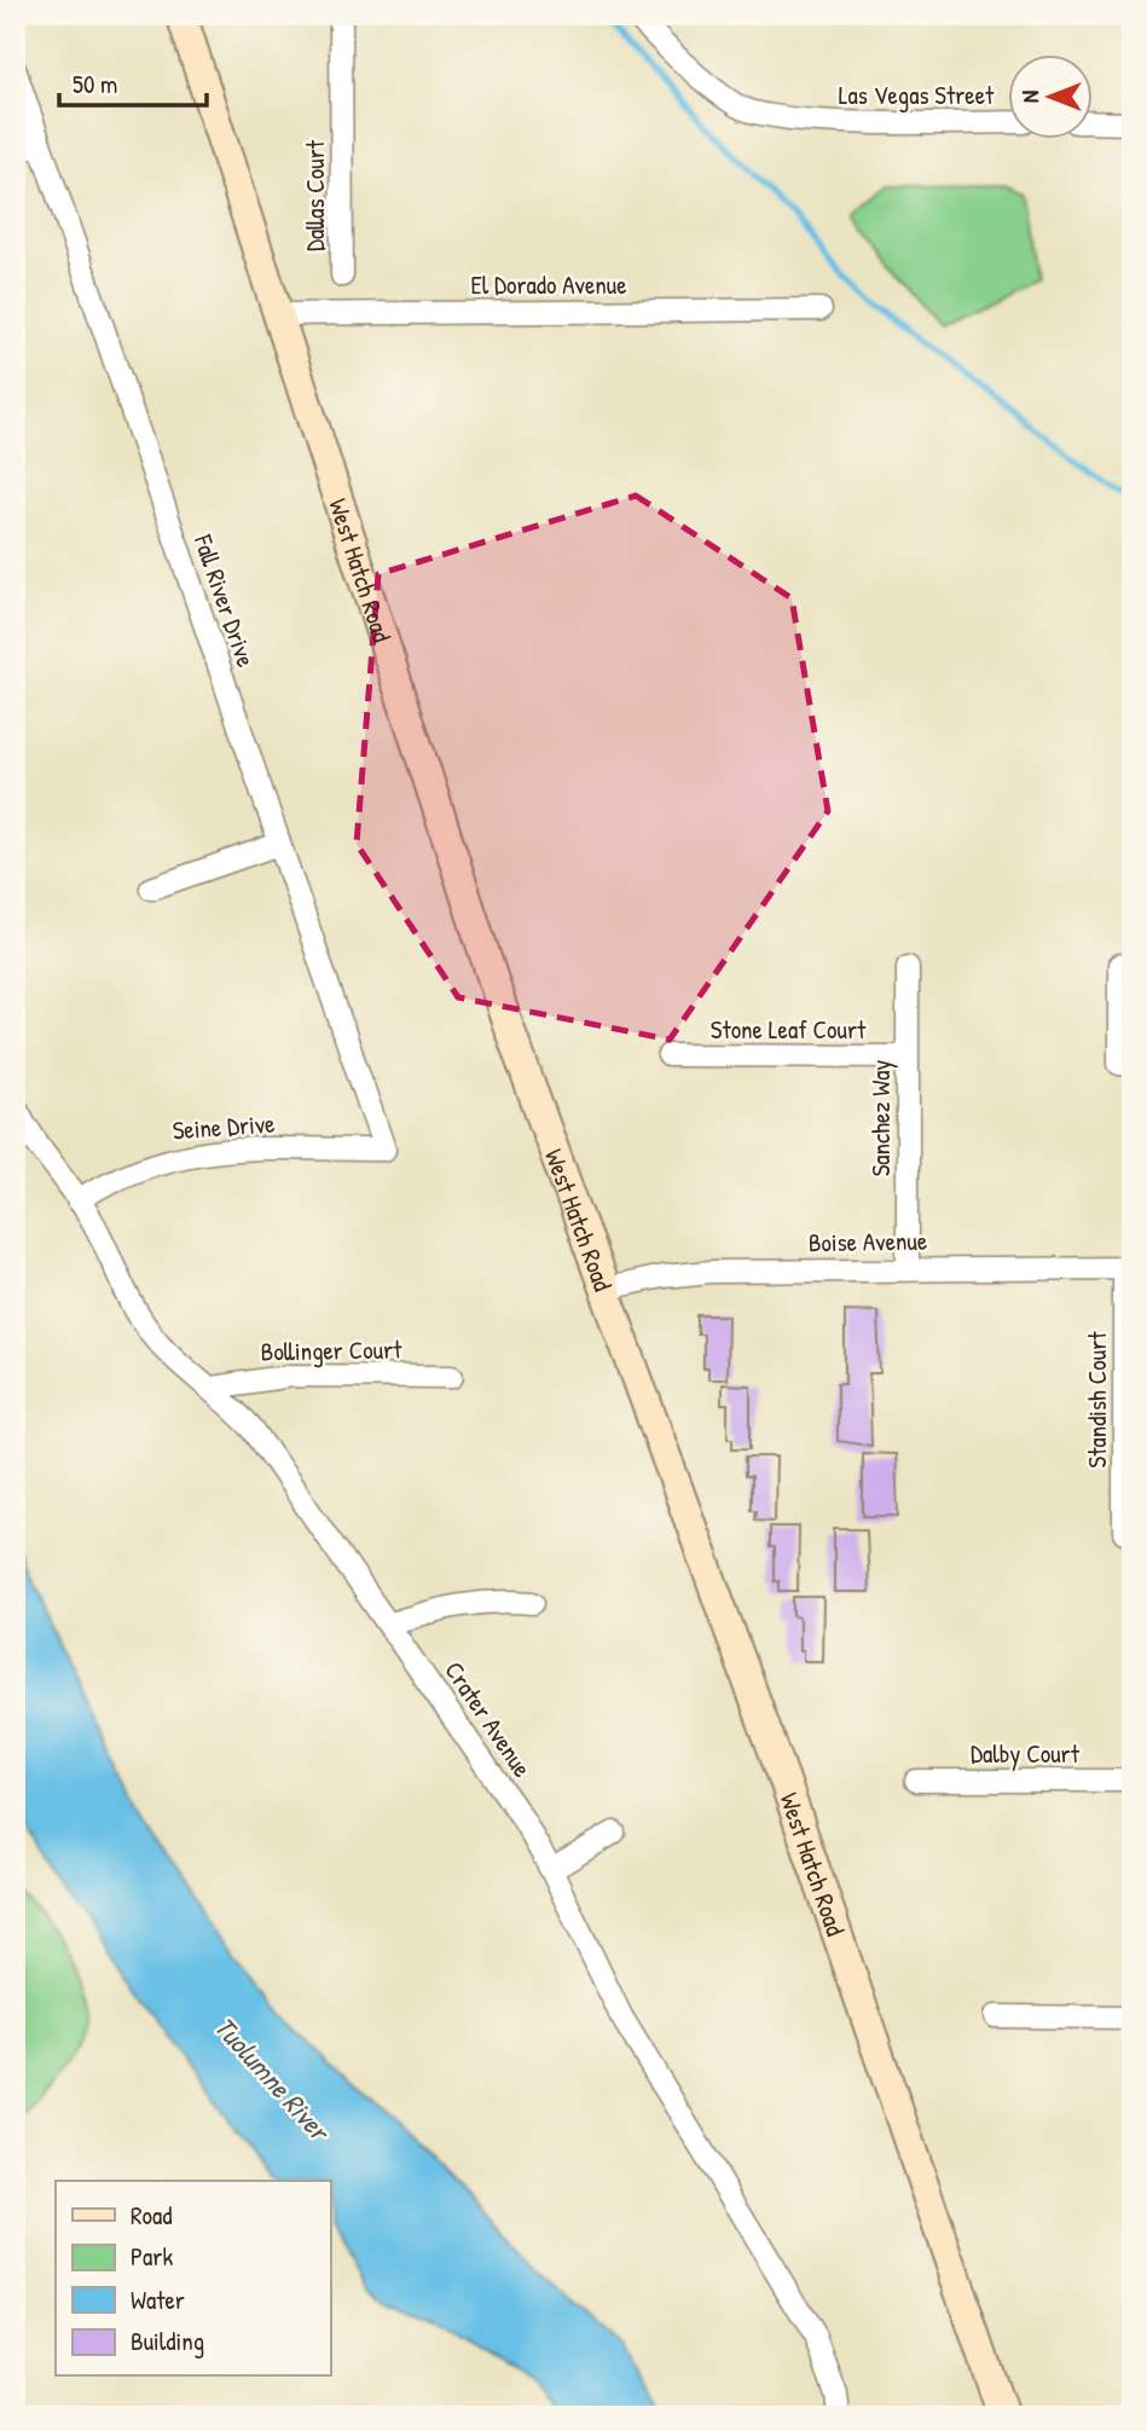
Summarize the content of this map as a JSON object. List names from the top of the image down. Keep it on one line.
{"streets":{"main road":["West Hatch Road"],"street":["Las Vegas Street","Dallas Court","El Dorado Avenue","Fall River Drive","Stone Leaf Court","Sanchez Way","Seine Drive","Boise Avenue","Bollinger Court","Standish Court","Crater Avenue","Dalby Court"]},"crossings":[["El Dorado Avenue","West Hatch Road"],["West Hatch Road","Boise Avenue"],["Fall River Drive","Seine Drive"],["Stone Leaf Court","Sanchez Way"],["Sanchez Way","Boise Avenue"],["Seine Drive","Crater Avenue"],["Boise Avenue","Standish Court"],["Bollinger Court","Crater Avenue"]],"water":["Tuolumne River"],"legend":["Road","Park","Water","Building"],"scale_bar":"50 m","north":"left"}
